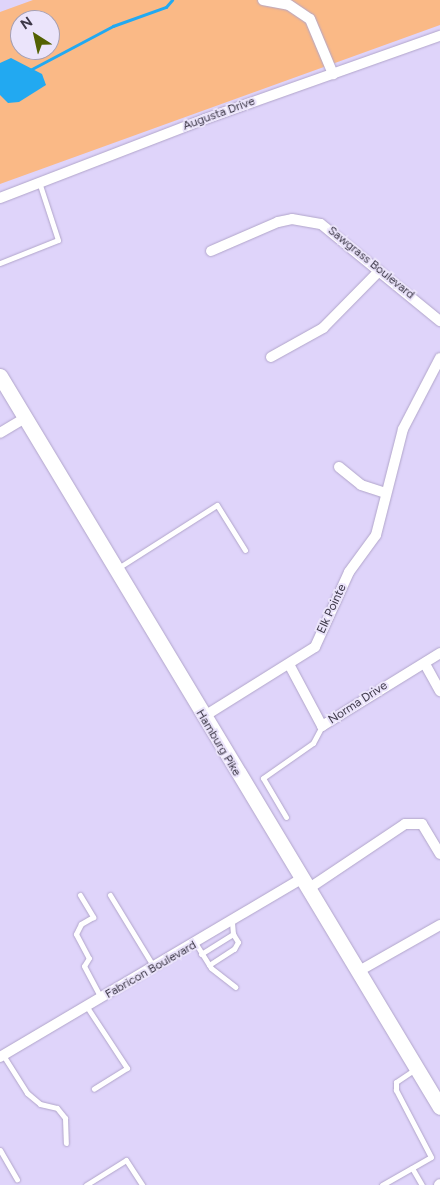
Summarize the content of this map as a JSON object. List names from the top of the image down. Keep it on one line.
{"streets":{"main road":["Hamburg Pike"],"street":["Augusta Drive","Sawgrass Boulevard","Elk Pointe","Norma Drive","Fabricon Boulevard"]},"crossings":[["Elk Pointe","Norma Drive"],["Elk Pointe","Hamburg Pike"],["Hamburg Pike","Fabricon Boulevard"]],"north":"top left"}
